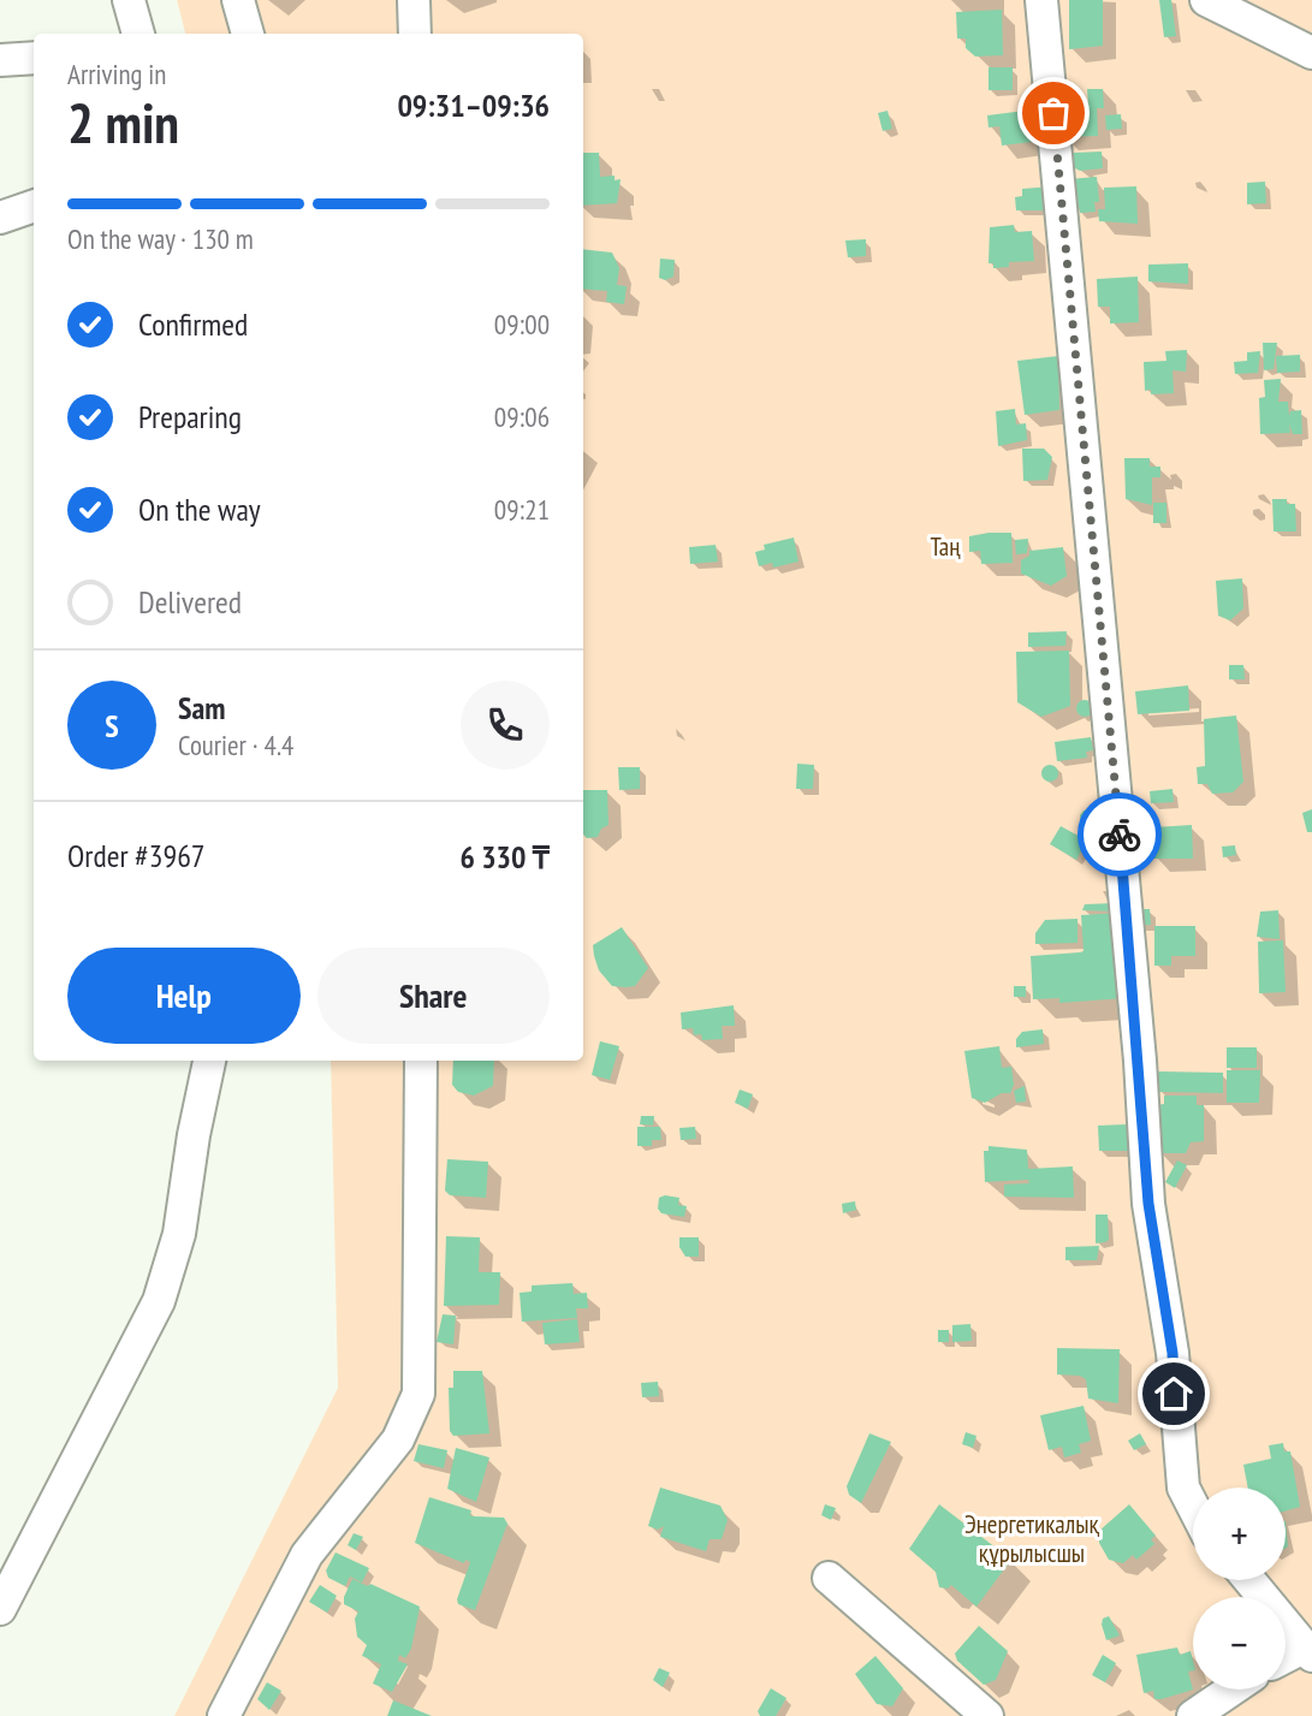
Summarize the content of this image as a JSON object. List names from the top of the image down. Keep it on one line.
{"parks":["Таң","Энергетикалық құрылысшы"],"page":{"heading":["2 min","Arriving in","09:31–09:36"],"panel":["Sam","Courier · 4.4","Order #3967","6 330 ₸"],"bar":"On the way · 130 m","list":[["Confirmed","09:00"],["Preparing","09:06"],["On the way","09:21"],"Delivered"],"round":"S","buttons":["Help","Share"],"map_buttons":["+","−"]}}
